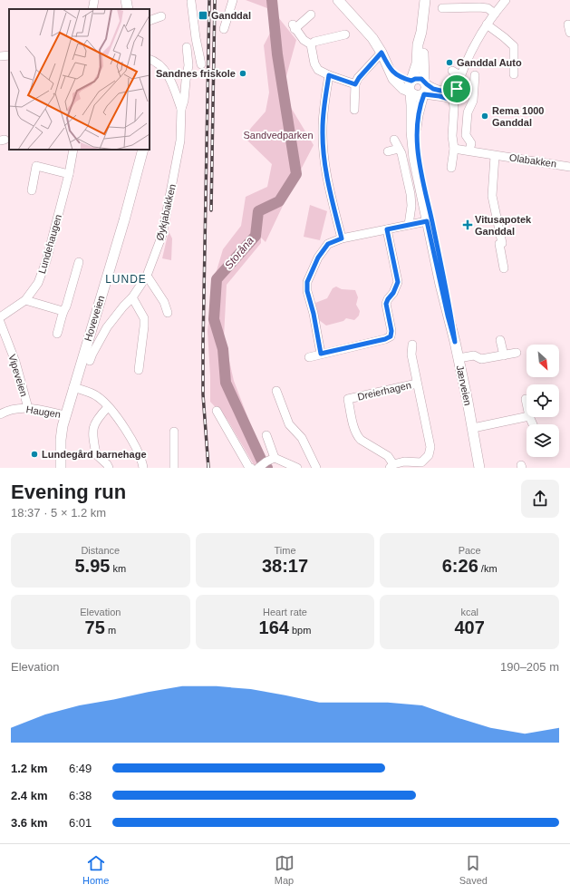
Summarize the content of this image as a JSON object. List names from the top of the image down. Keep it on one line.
{"streets":{"main road":["Hoveveien","Jærveien"],"street":["Olabakken","Øykjabakken","Lundehaugen","Vipeveien","Dreierhagen","Haugen"]},"crossings":[["Hoveveien","Haugen"],["Vipeveien","Haugen"]],"districts":["LUNDE"],"water":["Storåna"],"parks":["Sandvedparken"],"places":{"transit":["Ganddal"],"other":["Ganddal Auto","Sandnes friskole","Rema 1000 Ganddal","Lundegård barnehage"],"health":["Vitusapotek Ganddal"]},"north":"bottom right","page":{"heading":["Evening run","18:37 · 5 × 1.2 km"],"stats":[["Distance","5.95 km"],["Time","38:17"],["Pace","6:26 /km"],["Elevation","75 m"],["Heart rate","164 bpm"],["kcal","407"]],"chart":["Elevation","190–205 m"],"list":[{"name":"1.2 km","note":"6:49"},{"name":"2.4 km","note":"6:38"},{"name":"3.6 km","note":"6:01"}],"tabs":["Home","Map","Saved"]}}
